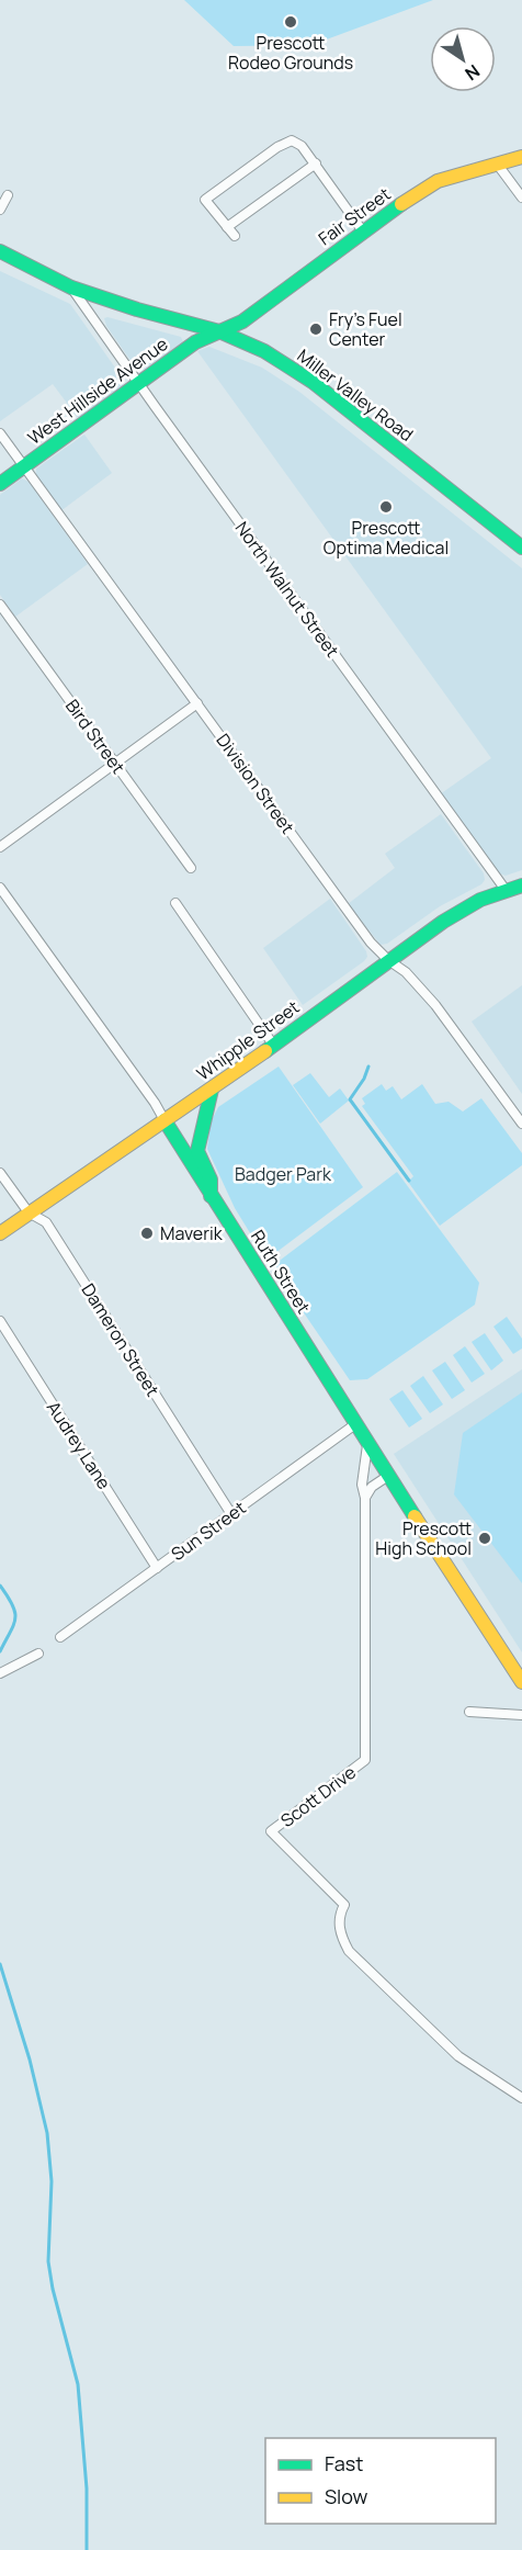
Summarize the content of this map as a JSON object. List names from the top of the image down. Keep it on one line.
{"streets":{"main road":["Fair Street","West Hillside Avenue","Miller Valley Road","Whipple Street","Ruth Street"],"street":["North Walnut Street","Bird Street","Division Street","Dameron Street","Audrey Lane","Sun Street","Scott Drive"]},"crossings":[["Fair Street","West Hillside Avenue"],["Fair Street","Miller Valley Road"],["West Hillside Avenue","Miller Valley Road"],["West Hillside Avenue","North Walnut Street"],["West Hillside Avenue","Division Street"],["Miller Valley Road","North Walnut Street"],["North Walnut Street","Whipple Street"],["Division Street","Whipple Street"],["Whipple Street","Ruth Street"],["Whipple Street","Dameron Street"],["Ruth Street","Sun Street"],["Ruth Street","Scott Drive"],["Dameron Street","Sun Street"],["Audrey Lane","Sun Street"]],"parks":["Badger Park"],"places":["Prescott Rodeo Grounds","Fry's Fuel Center","Prescott Optima Medical","Maverik","Prescott High School"],"legend":["Fast","Slow"],"north":"bottom right"}
